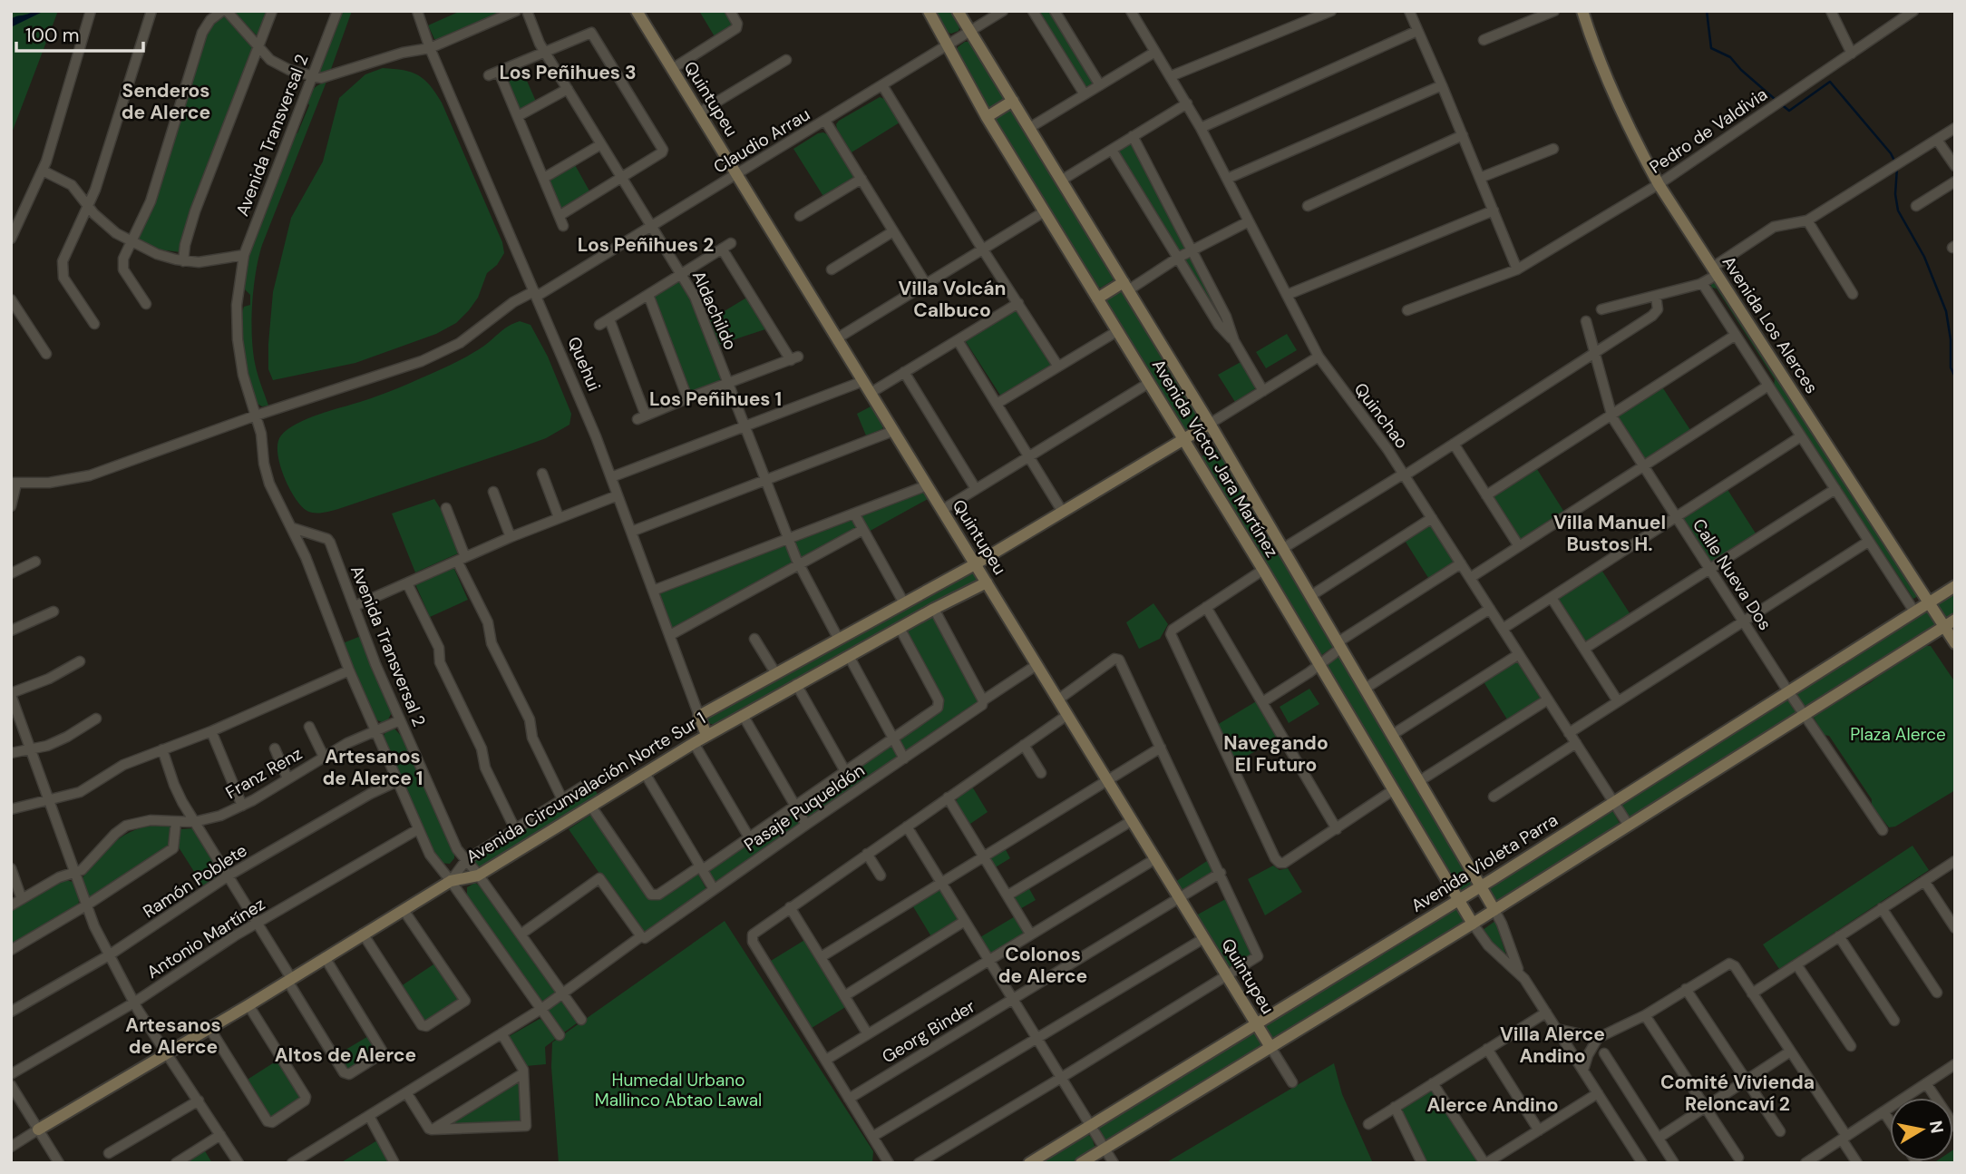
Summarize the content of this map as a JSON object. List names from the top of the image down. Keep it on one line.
{"streets":{"main road":["Quintupeu","Avenida Los Alerces","Quehui","Avenida Víctor Jara Martínez","Avenida Circunvalación Norte Sur 1","Avenida Violeta Parra"],"street":["Pedro de Valdivia","Avenida Transversal 2","Claudio Arrau","Aldachildo","Quinchao","Calle Nueva Dos","Franz Renz","Pasaje Puqueldón","Ramón Poblete","Antonio Martínez","Georg Binder"]},"crossings":[["Quintupeu","Claudio Arrau"],["Quintupeu","Avenida Circunvalación Norte Sur 1"],["Quintupeu","Pasaje Puqueldón"],["Quintupeu","Avenida Violeta Parra"],["Quintupeu","Georg Binder"],["Pedro de Valdivia","Avenida Los Alerces"],["Avenida Transversal 2","Claudio Arrau"],["Avenida Transversal 2","Franz Renz"],["Avenida Transversal 2","Avenida Circunvalación Norte Sur 1"],["Avenida Transversal 2","Pasaje Puqueldón"],["Avenida Transversal 2","Ramón Poblete"],["Avenida Transversal 2","Antonio Martínez"],["Claudio Arrau","Aldachildo"],["Claudio Arrau","Quehui"],["Claudio Arrau","Avenida Víctor Jara Martínez"],["Aldachildo","Avenida Circunvalación Norte Sur 1"],["Avenida Los Alerces","Avenida Violeta Parra"],["Quehui","Avenida Circunvalación Norte Sur 1"],["Quinchao","Avenida Circunvalación Norte Sur 1"],["Quinchao","Avenida Violeta Parra"],["Avenida Víctor Jara Martínez","Avenida Circunvalación Norte Sur 1"],["Avenida Víctor Jara Martínez","Avenida Violeta Parra"],["Calle Nueva Dos","Avenida Violeta Parra"],["Avenida Circunvalación Norte Sur 1","Pasaje Puqueldón"]],"districts":["Los Peñihues 3","Senderos de Alerce","Los Peñihues 2","Villa Volcán Calbuco","Los Peñihues 1","Villa Manuel Bustos H.","Navegando El Futuro","Artesanos de Alerce 1","Colonos de Alerce","Artesanos de Alerce","Villa Alerce Andino","Altos de Alerce","Comité Vivienda Reloncaví 2","Alerce Andino"],"parks":["Plaza Alerce","Humedal Urbano Mallinco Abtao Lawal"],"scale_bar":"100 m","north":"right"}
